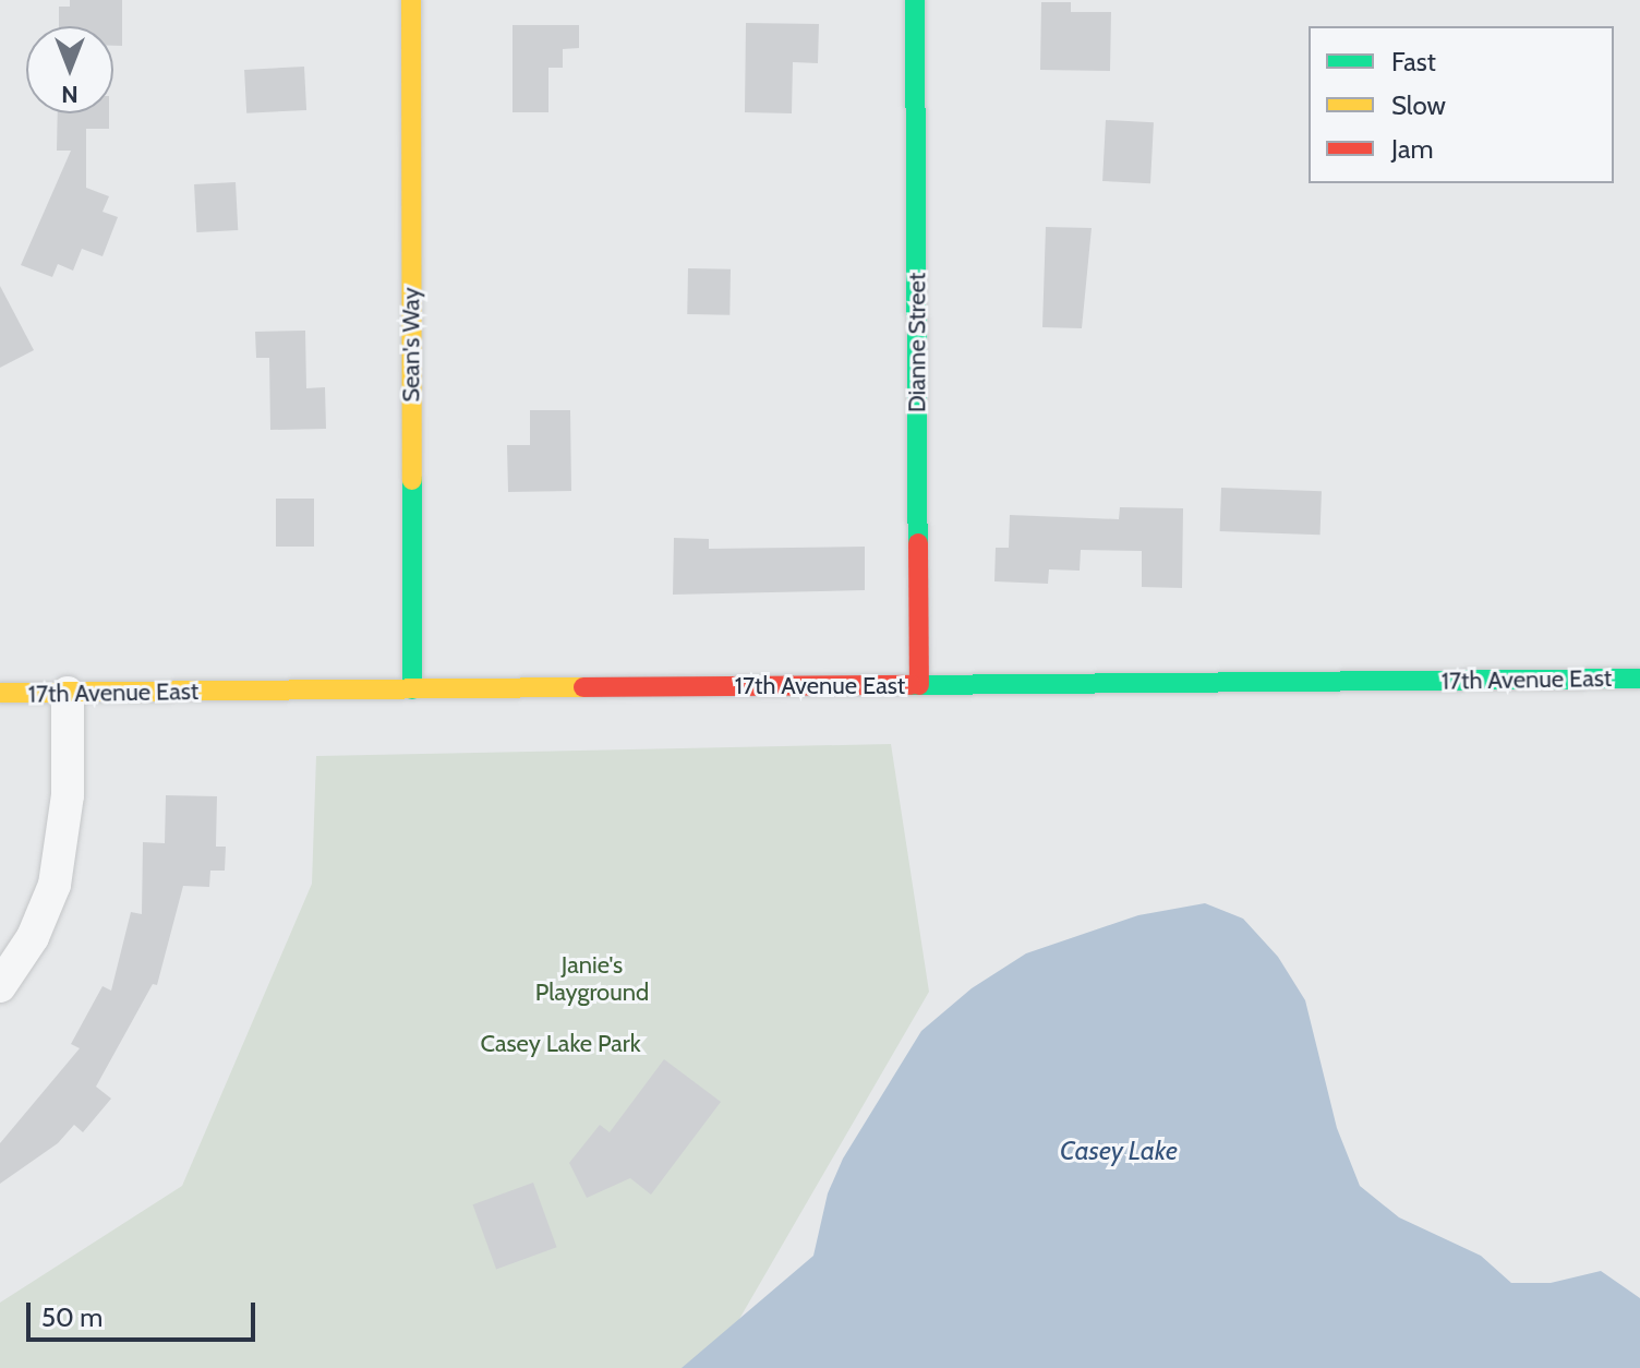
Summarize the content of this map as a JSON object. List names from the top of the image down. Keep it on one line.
{"streets":{"street":["Dianne Street","Sean's Way","17th Avenue East"]},"crossings":[["Dianne Street","17th Avenue East"],["Sean's Way","17th Avenue East"]],"water":["Casey Lake"],"parks":["Janie's Playground","Casey Lake Park"],"legend":["Fast","Slow","Jam"],"scale_bar":"50 m","north":"bottom"}
